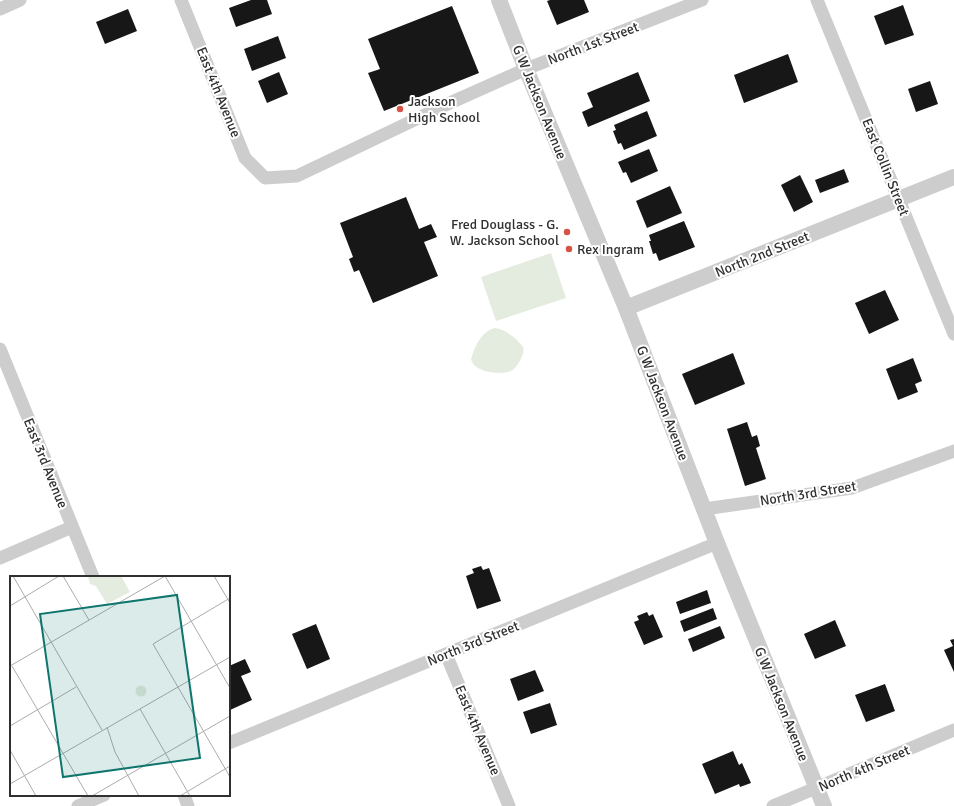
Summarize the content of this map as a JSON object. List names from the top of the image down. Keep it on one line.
{"streets":{"street":["North 1st Street","East 4th Avenue","G W Jackson Avenue","East Collin Street","North 2nd Street","East 3rd Avenue","North 3rd Street","North 4th Street"]},"crossings":[["North 1st Street","East 4th Avenue"],["North 1st Street","G W Jackson Avenue"],["East 4th Avenue","North 3rd Street"],["G W Jackson Avenue","North 2nd Street"],["G W Jackson Avenue","North 3rd Street"],["G W Jackson Avenue","North 4th Street"],["East Collin Street","North 2nd Street"]],"places":["Jackson High School","Fred Douglass - G. W. Jackson School","Rex Ingram"]}
